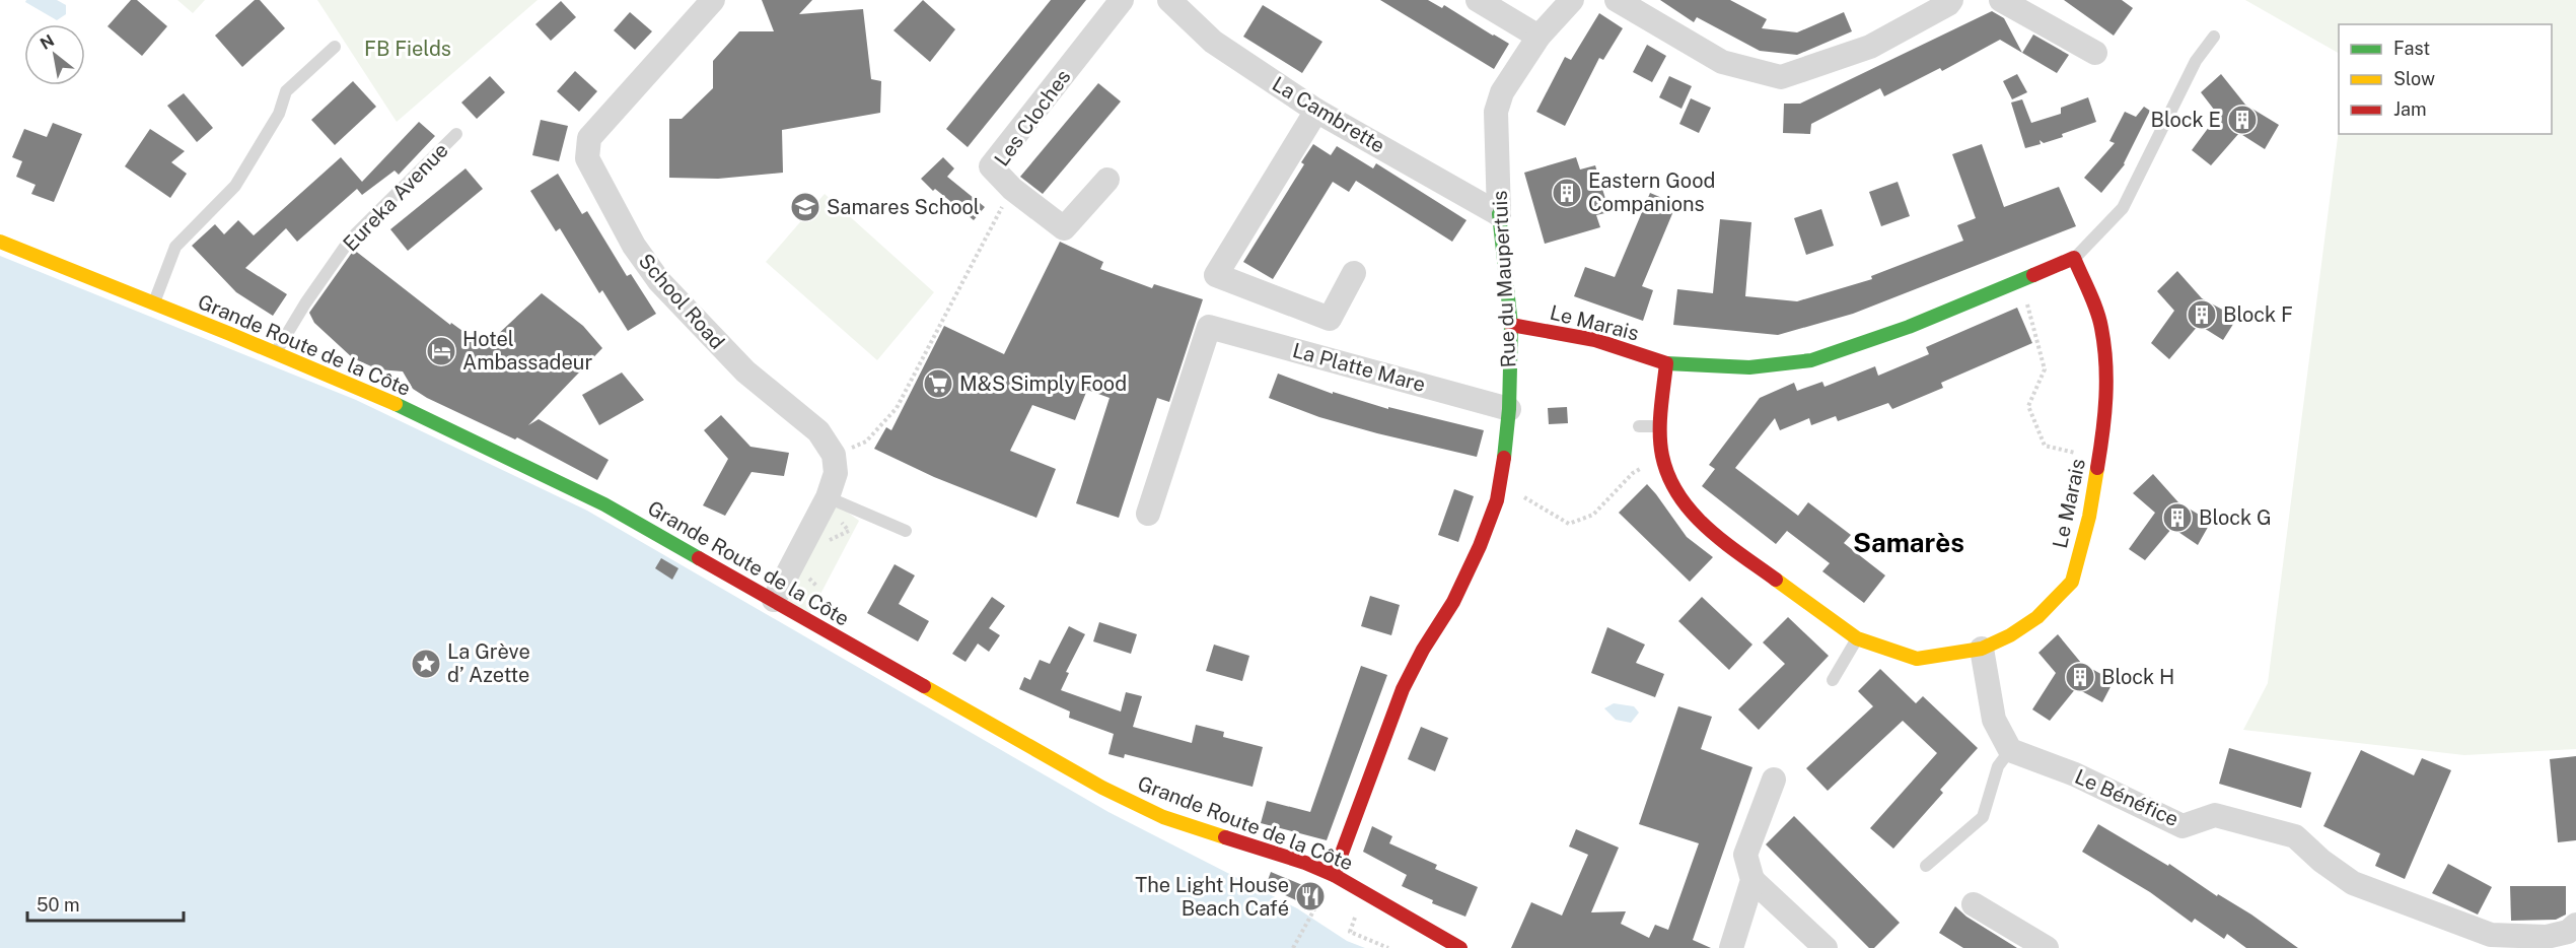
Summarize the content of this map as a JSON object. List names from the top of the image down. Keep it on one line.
{"streets":{"street":["La Cambrette","Les Cloches","Rue du Maupertuis","School Road","Le Marais","Grande Route de la Côte","La Platte Mare","Le Bénéfice"],"lane":["Eureka Avenue"]},"crossings":[["La Cambrette","Rue du Maupertuis"],["Eureka Avenue","Grande Route de la Côte"],["Rue du Maupertuis","Le Marais"],["Rue du Maupertuis","Grande Route de la Côte"],["Rue du Maupertuis","La Platte Mare"]],"districts":["Samarès"],"parks":["FB Fields"],"places":{"building":["Block E","Eastern Good Companions","Block F","Block G","Block H"],"school or university":["Samares School"],"hotel":["Hotel Ambassadeur"],"supermarket":["M&S Simply Food"],"place":["La Grève d’ Azette"],"restaurant":["The Light House Beach Café"]},"legend":["Fast","Slow","Jam"],"scale_bar":"50 m","north":"top left"}
